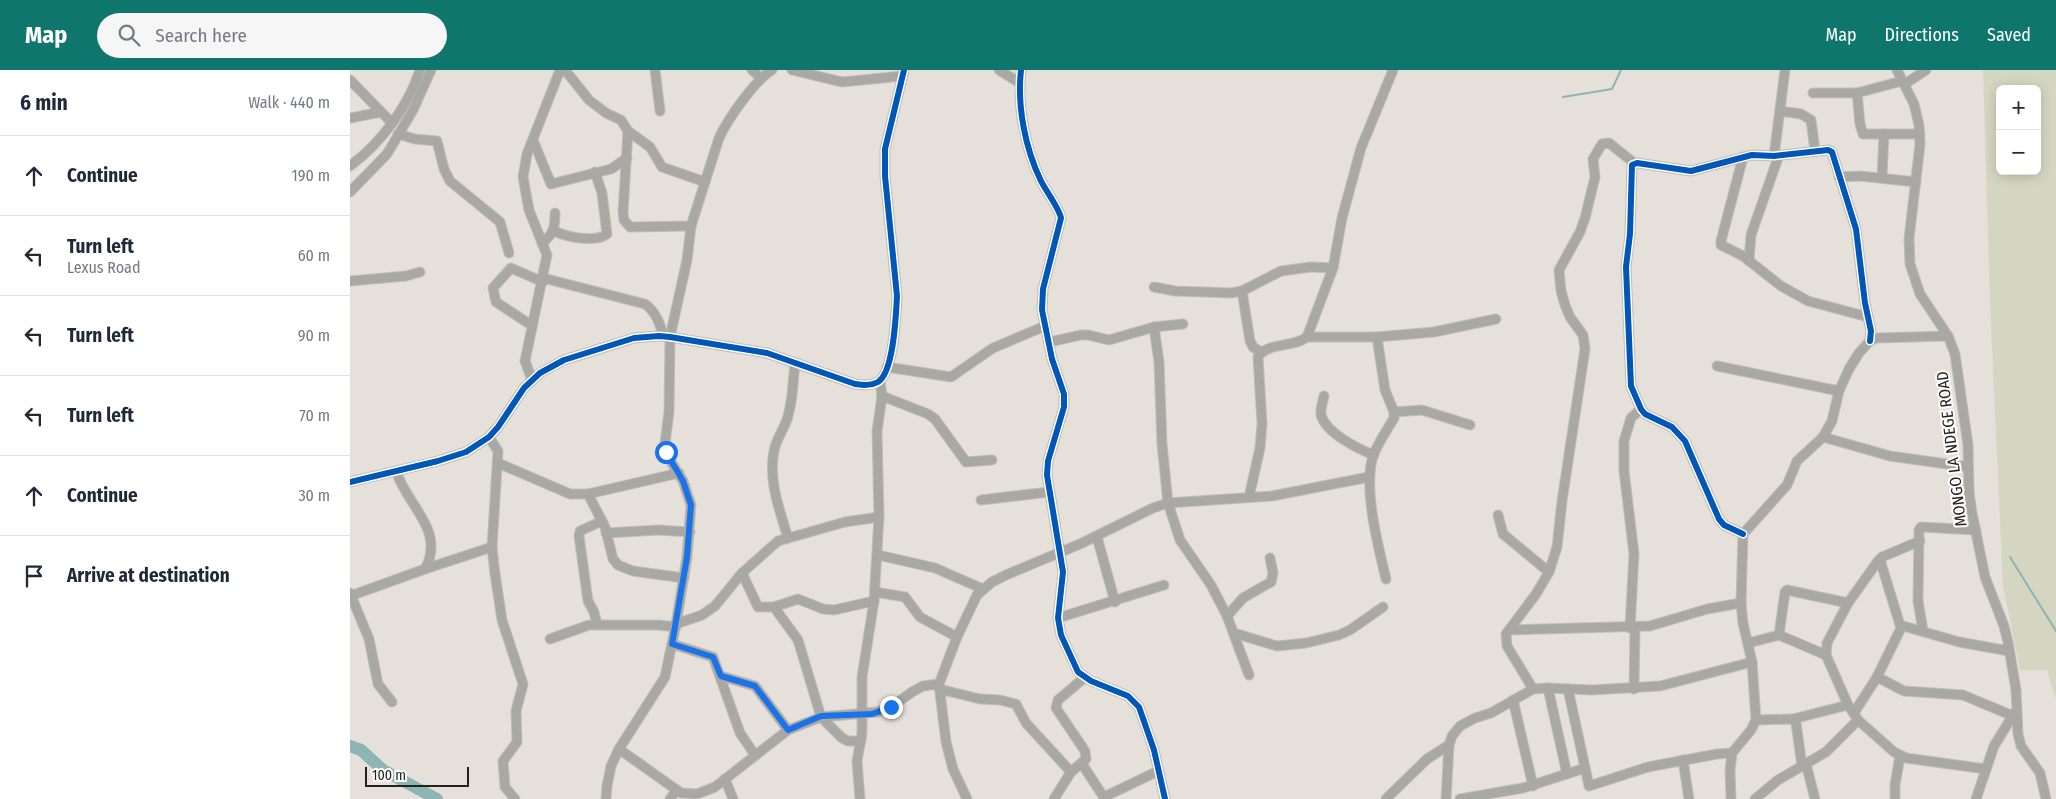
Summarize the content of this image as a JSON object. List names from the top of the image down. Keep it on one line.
{"streets":{"street":["MONGO LA NDEGE ROAD"]},"scale_bar":"100 m","page":{"header":"Map","search":"Search here","nav":["Map","Directions","Saved"],"heading":["6 min","Walk · 440 m"],"map_buttons":["+","−"],"list":[["Continue","190 m"],["Turn left","Lexus Road","60 m"],["Turn left","90 m"],["Turn left","70 m"],["Continue","30 m"],"Arrive at destination"],"scale":"100 m"}}
